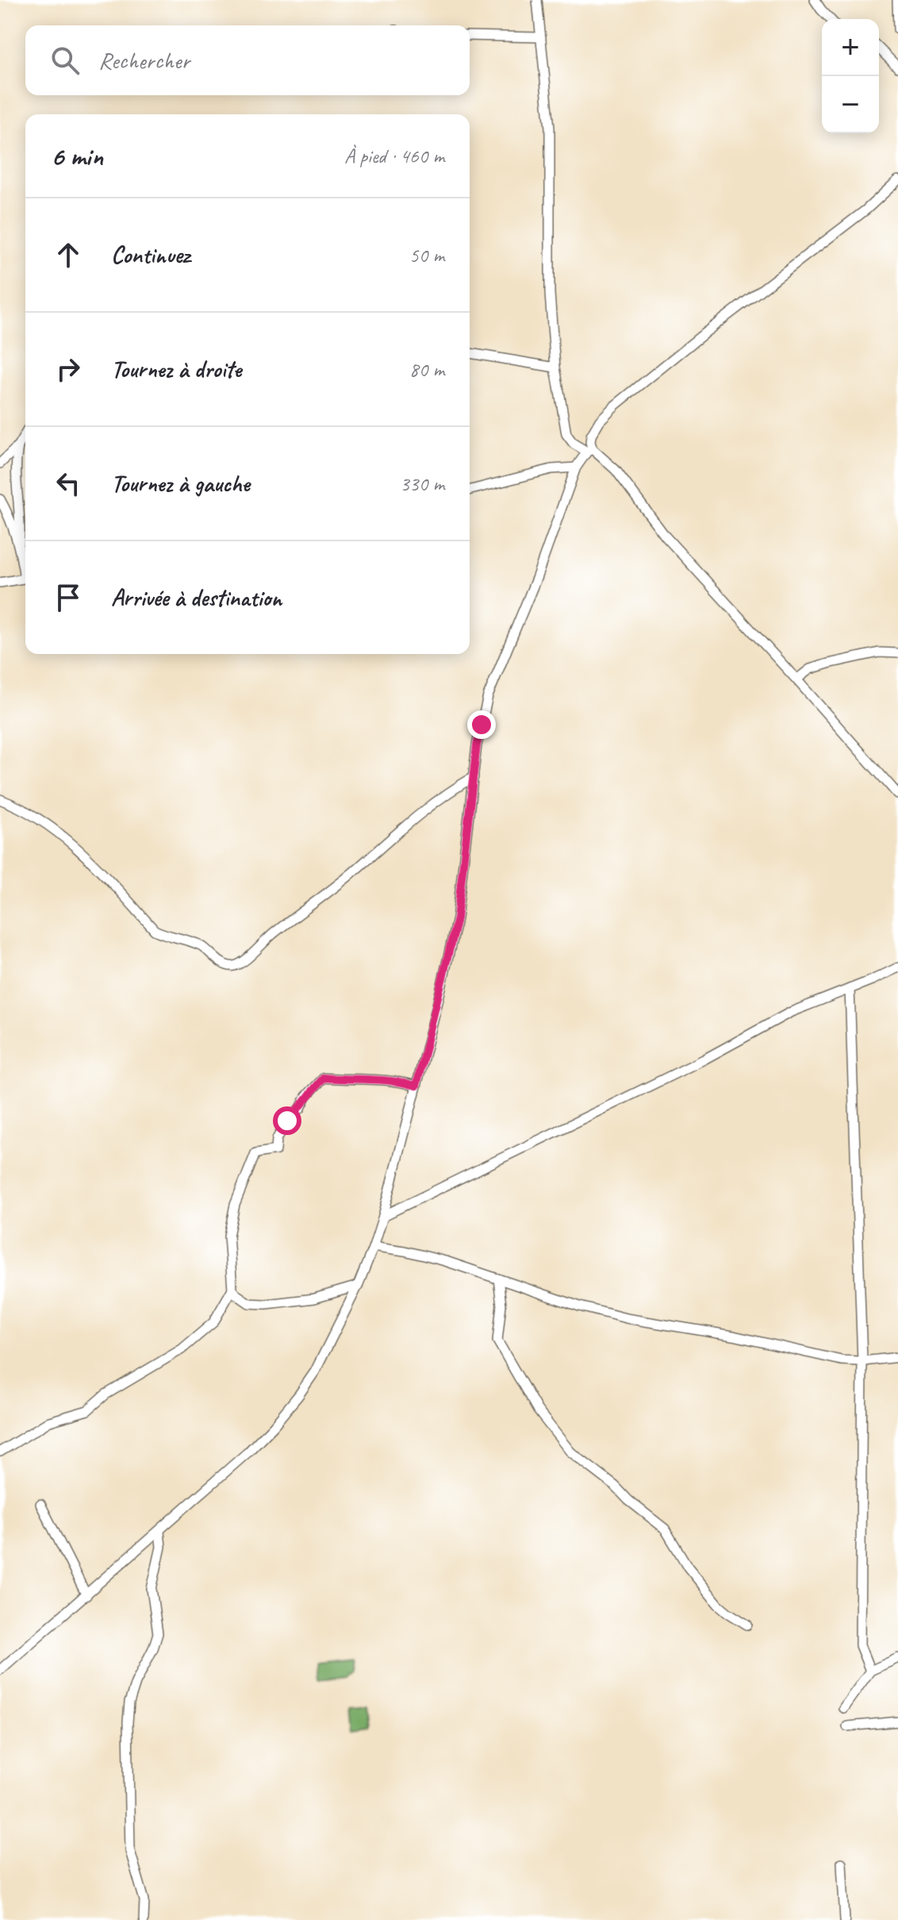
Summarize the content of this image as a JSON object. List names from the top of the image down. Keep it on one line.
{"page":{"map_buttons":["+","−"],"search":"Rechercher","heading":["6 min","À pied · 460 m"],"list":[["Continuez","50 m"],["Tournez à droite","80 m"],["Tournez à gauche","330 m"],"Arrivée à destination"]}}
